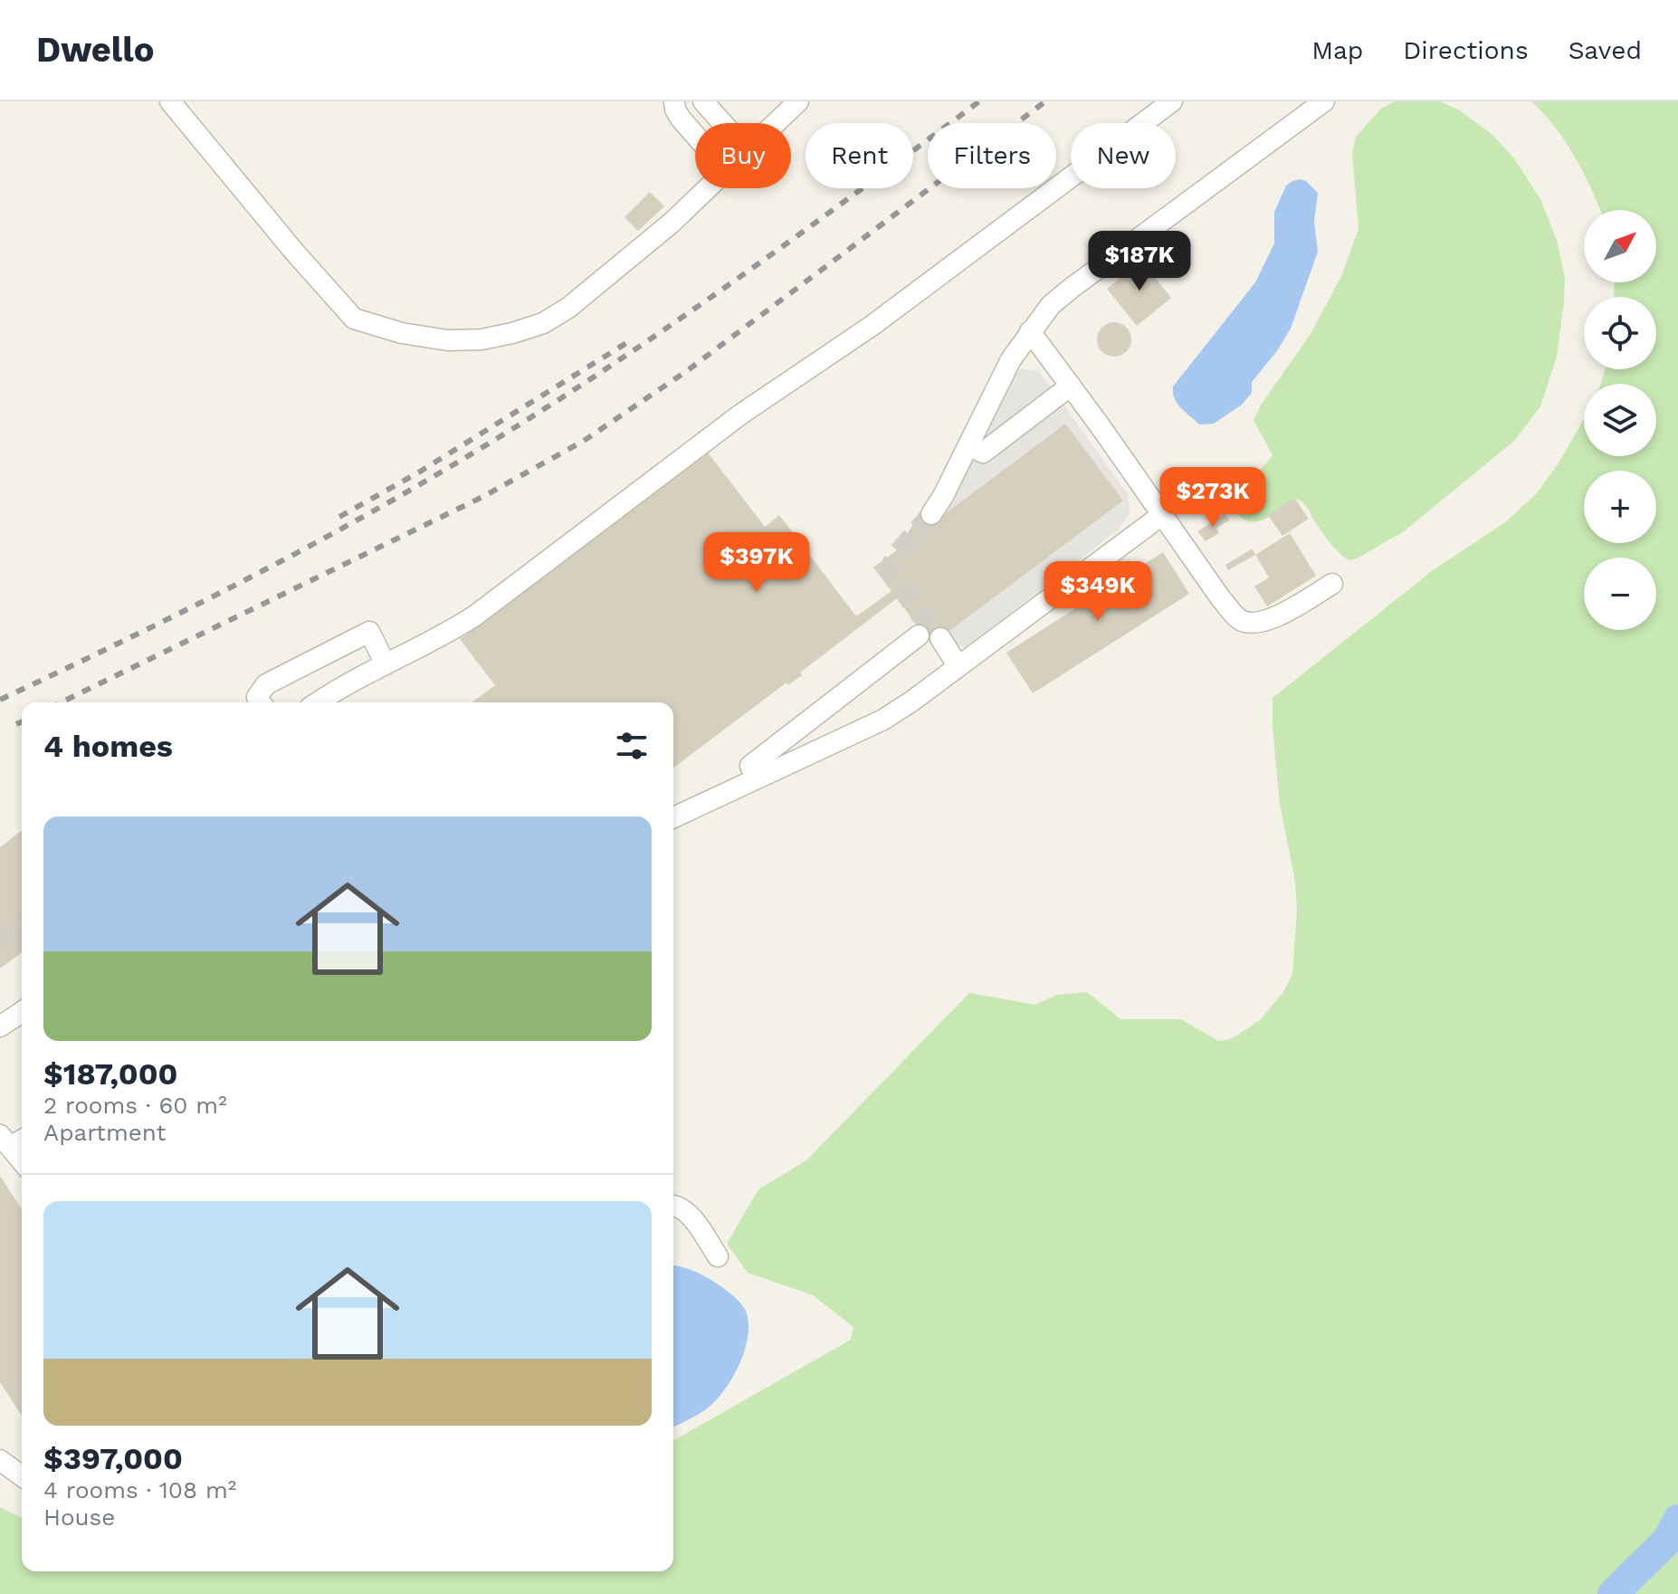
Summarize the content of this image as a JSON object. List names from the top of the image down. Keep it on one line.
{"north":"top right","page":{"header":"Dwello","nav":["Map","Directions","Saved"],"chip":["Buy","Rent","Filters","New"],"map_buttons":["+","−"],"price":["$187K","$273K","$397K","$349K"],"heading":"4 homes","list":[{"name":"$187,000","note":"2 rooms · 60 m² · Apartment"},{"name":"$397,000","note":"4 rooms · 108 m² · House"}]}}
